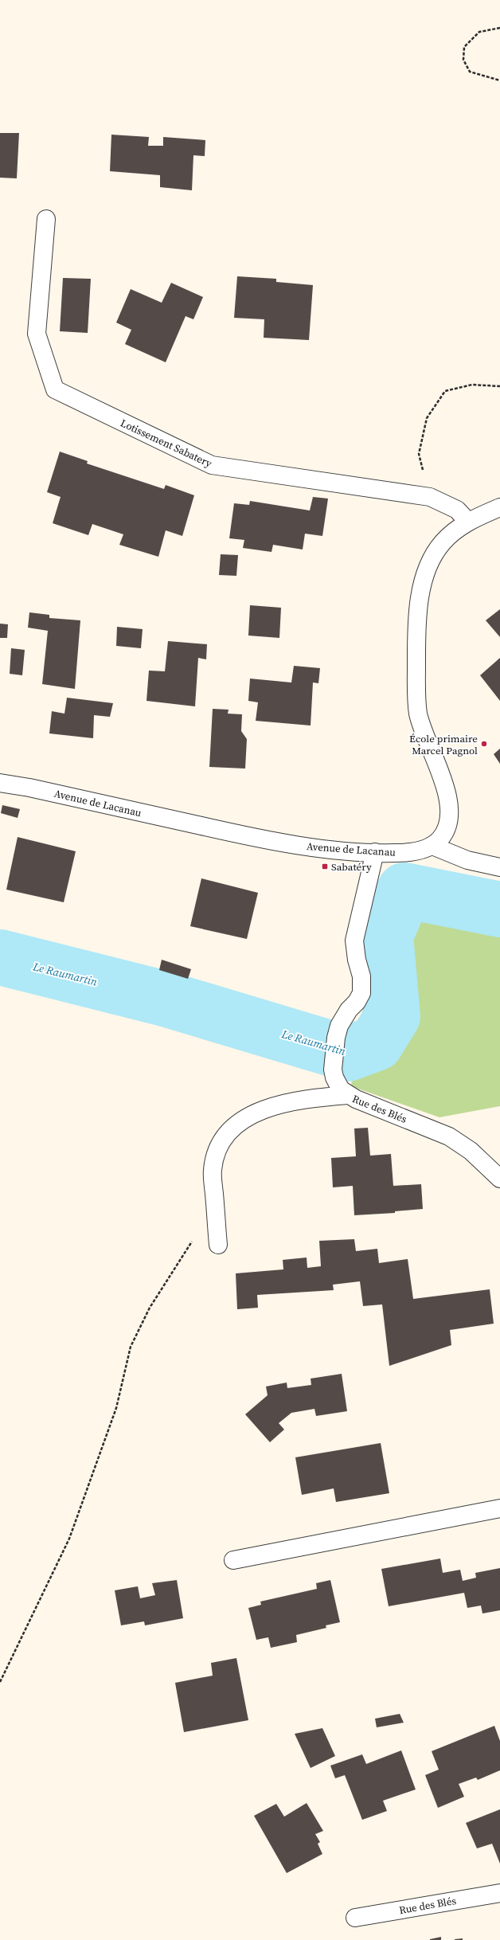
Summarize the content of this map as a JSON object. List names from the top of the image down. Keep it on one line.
{"streets":{"street":["Lotissement Sabatery","Avenue de Lacanau","Rue des Blés"]},"crossings":[["Lotissement Sabatery","Avenue de Lacanau"],["Avenue de Lacanau","Rue des Blés"]],"water":["Le Raumartin"],"places":{"other":["École primaire Marcel Pagnol"],"transit":["Sabatéry"]}}
